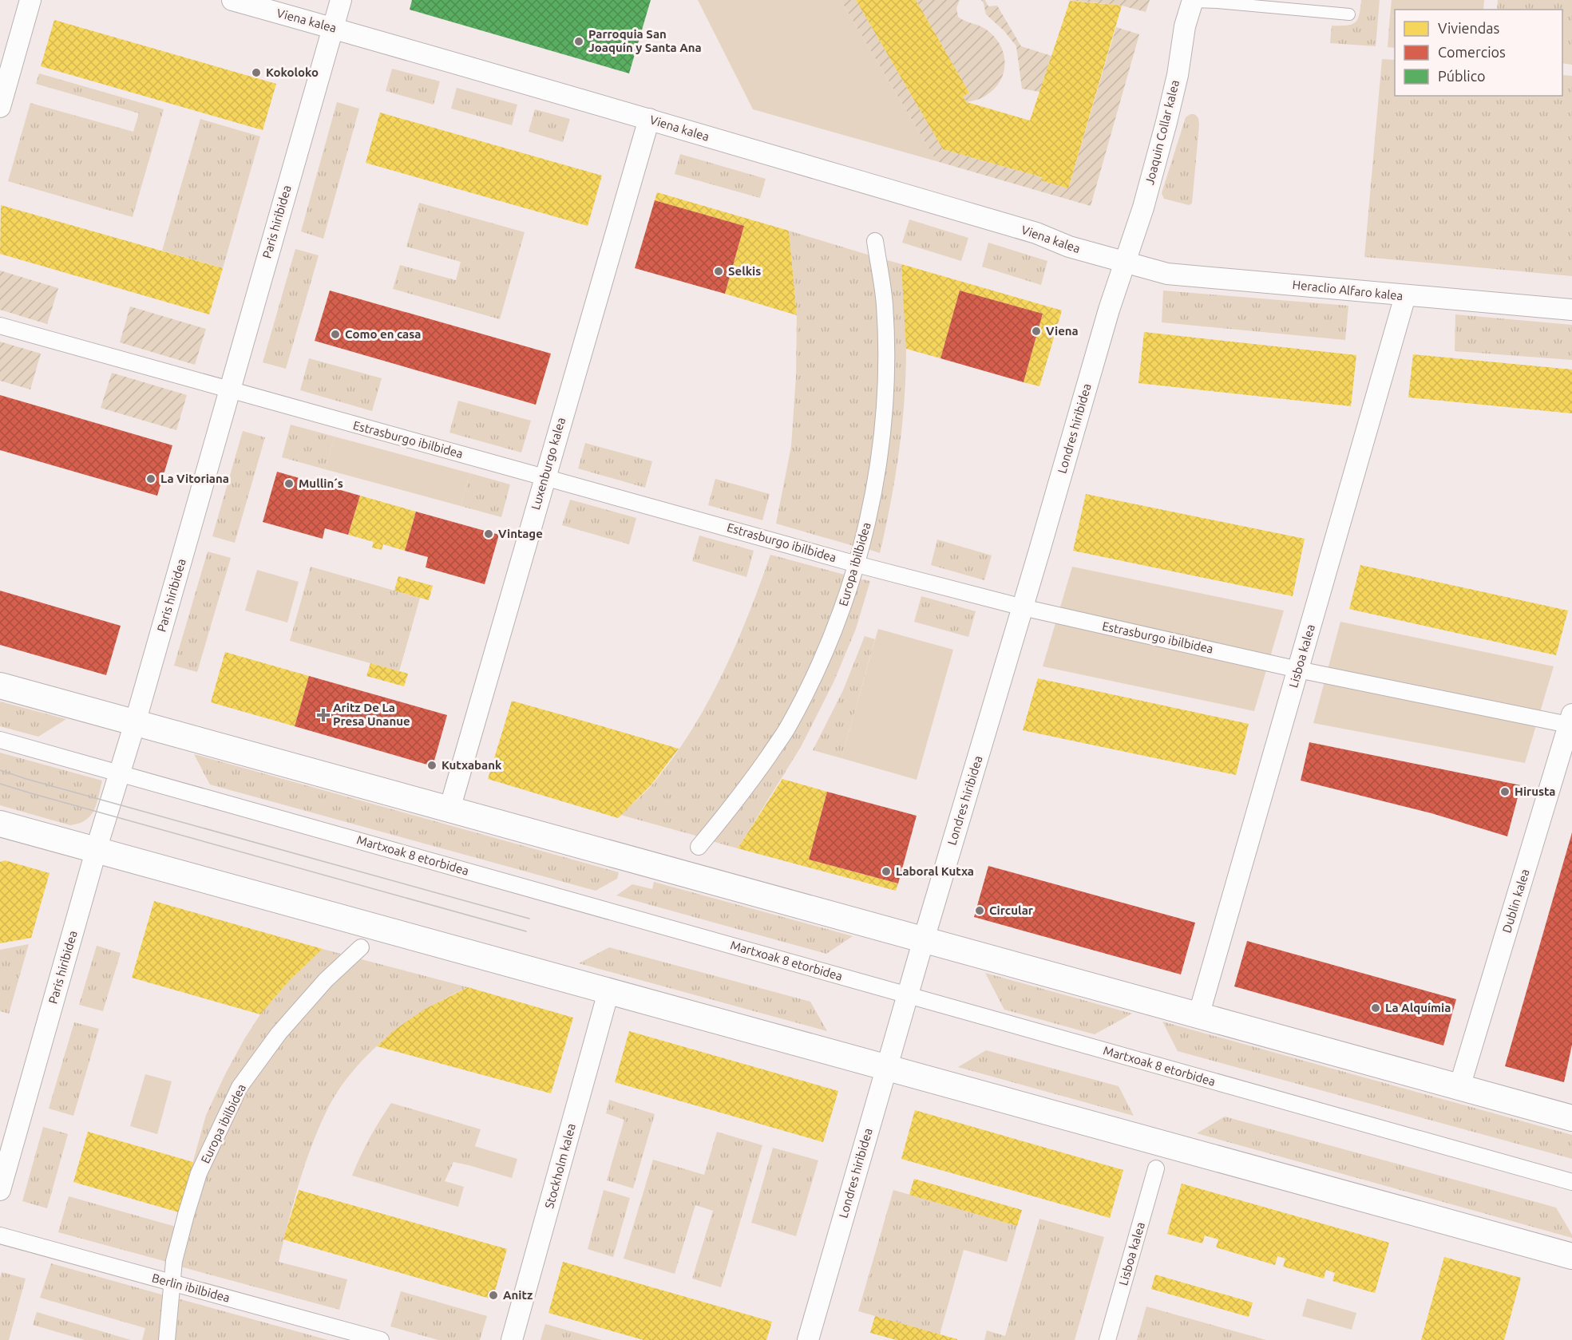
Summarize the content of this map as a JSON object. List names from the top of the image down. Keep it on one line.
{"streets":{"street":["Viena kalea","Joaquin Collar kalea","Paris hiribidea","Heraclio Alfaro kalea","Londres hiribidea","Estrasburgo ibilbidea","Luxenburgo kalea","Europa ibilbidea","Lisboa kalea","Martxoak 8 etorbidea","Dublin kalea","Stockholm kalea","Berlin ibilbidea"]},"crossings":[["Viena kalea","Joaquin Collar kalea"],["Viena kalea","Paris hiribidea"],["Viena kalea","Heraclio Alfaro kalea"],["Viena kalea","Londres hiribidea"],["Viena kalea","Luxenburgo kalea"],["Joaquin Collar kalea","Heraclio Alfaro kalea"],["Joaquin Collar kalea","Londres hiribidea"],["Paris hiribidea","Estrasburgo ibilbidea"],["Paris hiribidea","Martxoak 8 etorbidea"],["Heraclio Alfaro kalea","Londres hiribidea"],["Heraclio Alfaro kalea","Lisboa kalea"],["Londres hiribidea","Estrasburgo ibilbidea"],["Londres hiribidea","Martxoak 8 etorbidea"],["Estrasburgo ibilbidea","Luxenburgo kalea"],["Estrasburgo ibilbidea","Europa ibilbidea"],["Estrasburgo ibilbidea","Lisboa kalea"],["Estrasburgo ibilbidea","Dublin kalea"],["Europa ibilbidea","Berlin ibilbidea"]],"places":{"other":["Parroquia San Joaquín y Santa Ana","Kokoloko","Selkis","Viena","Como en casa","La Vitoriana","Mullin´s","Vintage","Kutxabank","Hirusta","Laboral Kutxa","Circular","La Alquímia","Anitz"],"health":["Aritz De La Presa Unanue"]},"legend":["Viviendas","Comercios","Público"]}
